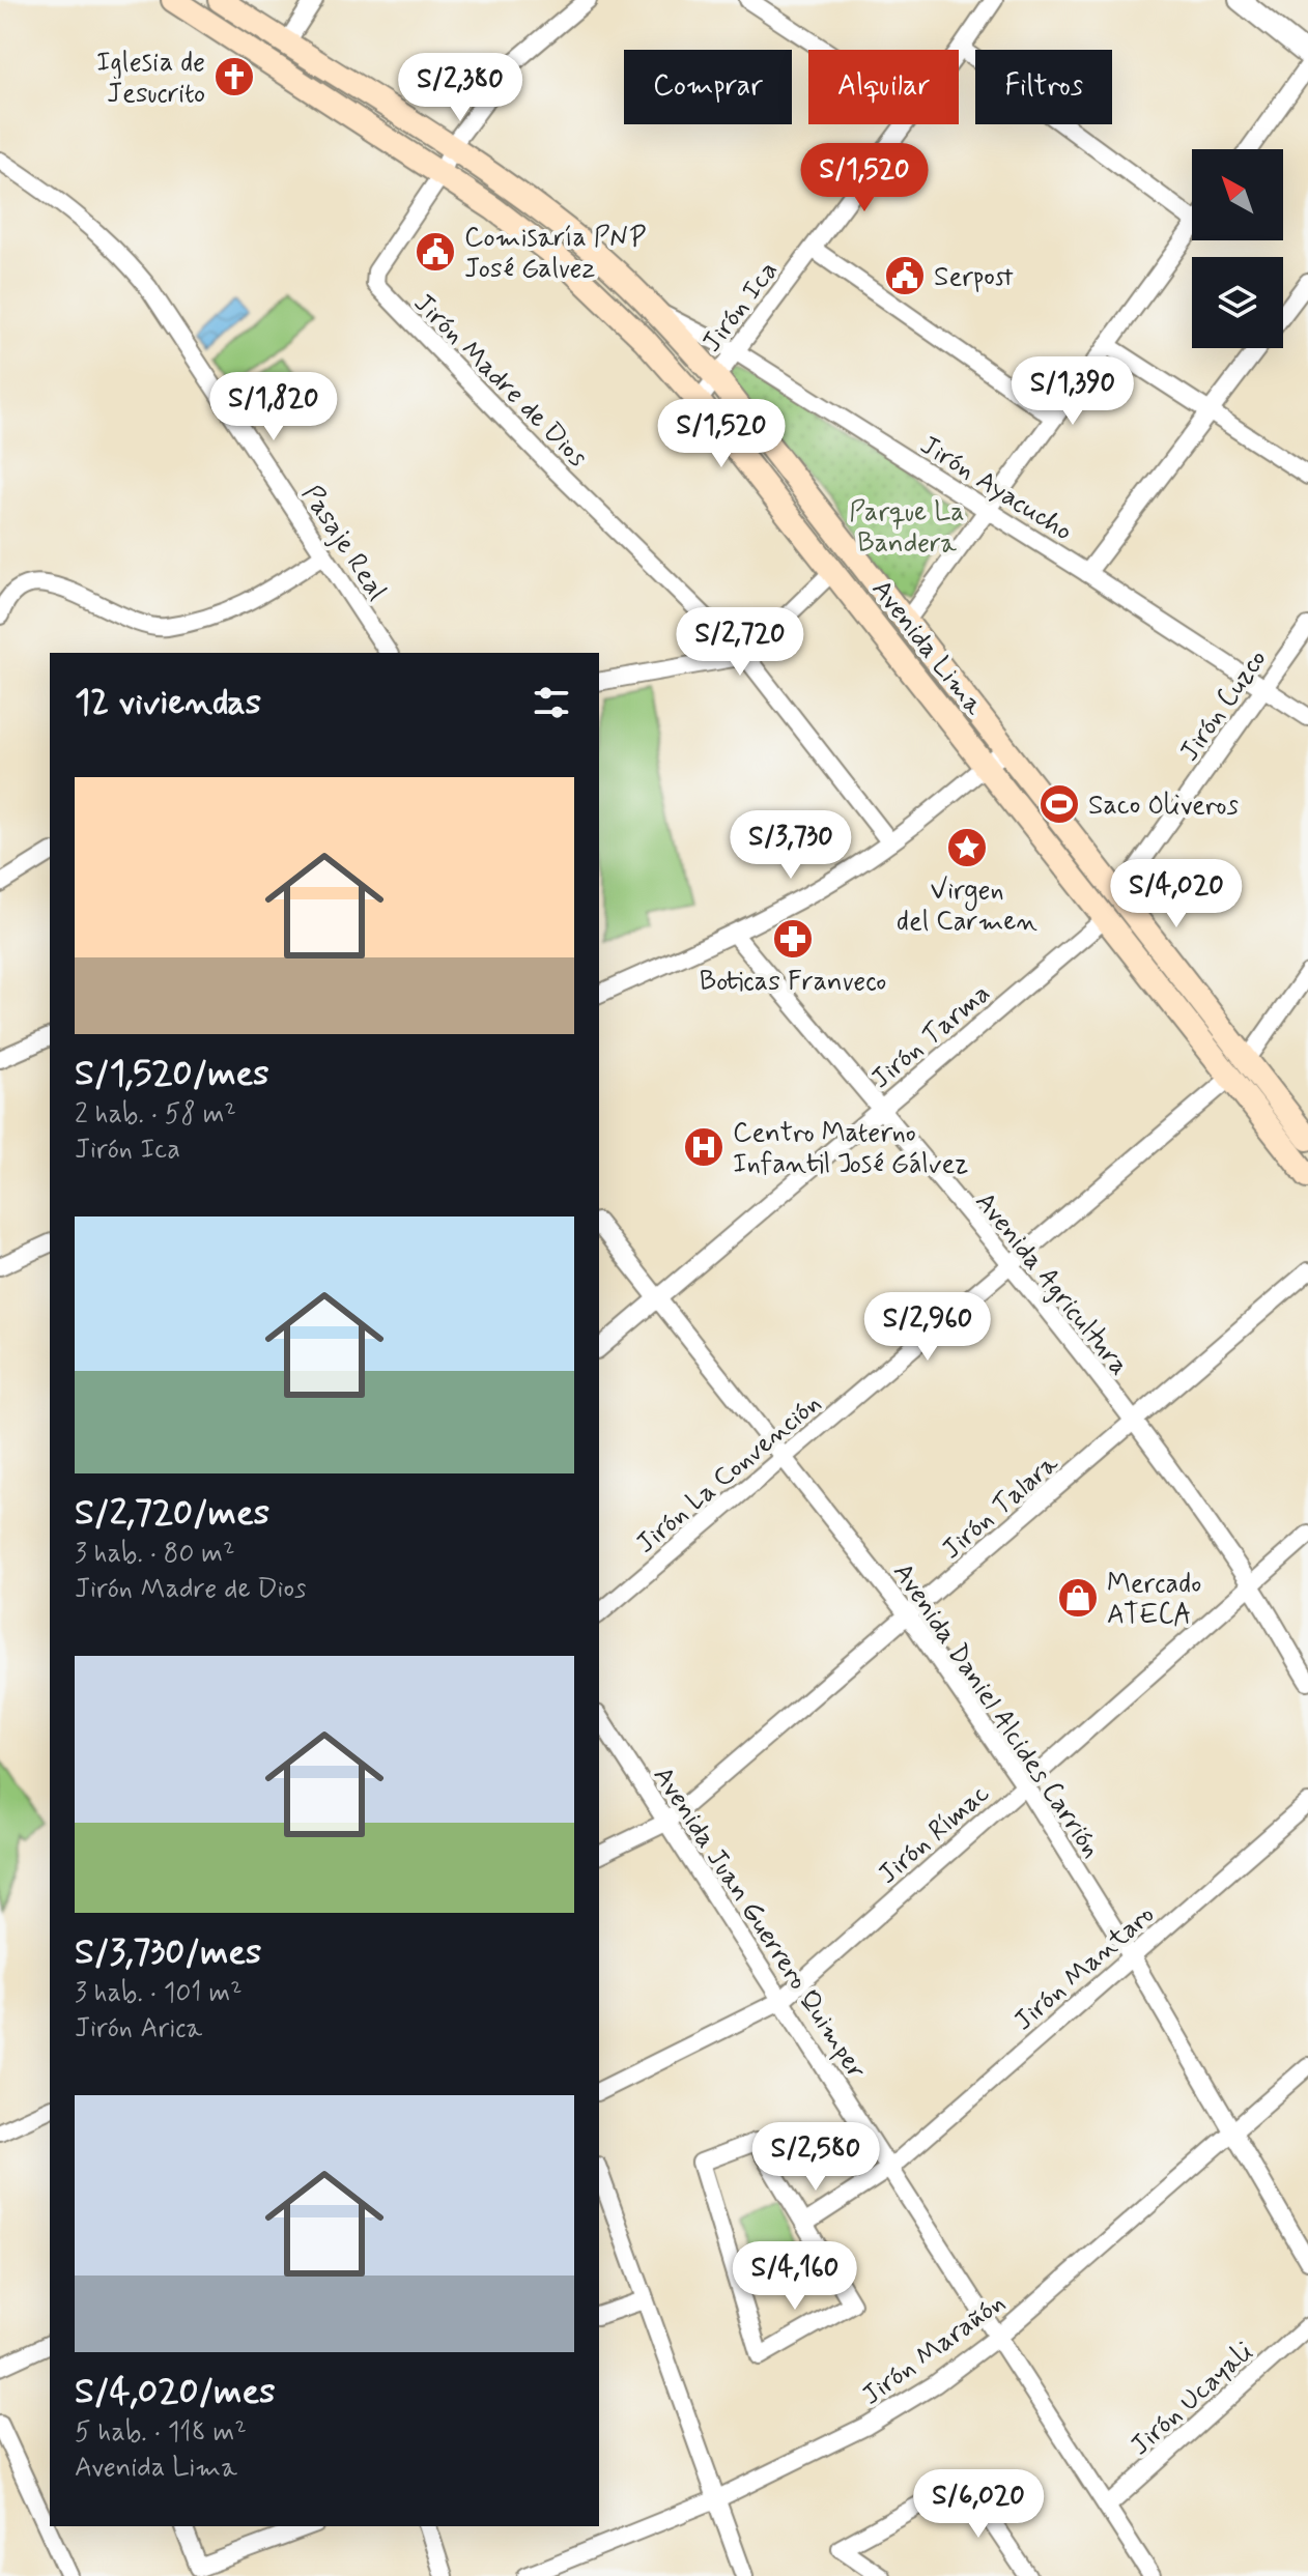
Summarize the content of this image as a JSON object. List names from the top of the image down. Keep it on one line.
{"streets":{"main road":["Avenida Lima"],"street":["Jirón Ica","Jirón Madre de Dios","Jirón Ayacucho","Pasaje Real","Jirón Cuzco","Jirón Tarma","Avenida Agricultura","Jirón La Convención","Jirón Talara","Avenida Daniel Alcides Carrión","Jirón Rímac","Avenida Juan Guerrero Quimper","Jirón Mantaro","Jirón Marañón","Jirón Ucayali"]},"crossings":[["Jirón Ica","Jirón Ayacucho"],["Jirón Ica","Avenida Lima"],["Jirón Madre de Dios","Avenida Lima"],["Jirón Ayacucho","Avenida Lima"],["Jirón Ayacucho","Jirón Cuzco"],["Avenida Lima","Jirón Cuzco"],["Avenida Lima","Jirón Tarma"],["Avenida Lima","Jirón La Convención"],["Jirón Tarma","Avenida Agricultura"],["Jirón Tarma","Avenida Daniel Alcides Carrión"],["Avenida Agricultura","Jirón La Convención"],["Avenida Agricultura","Jirón Talara"],["Avenida Agricultura","Jirón Rímac"],["Jirón La Convención","Avenida Daniel Alcides Carrión"],["Jirón Talara","Avenida Daniel Alcides Carrión"],["Jirón Talara","Avenida Juan Guerrero Quimper"],["Avenida Daniel Alcides Carrión","Jirón Rímac"],["Avenida Daniel Alcides Carrión","Jirón Mantaro"],["Avenida Daniel Alcides Carrión","Jirón Marañón"],["Jirón Rímac","Avenida Juan Guerrero Quimper"],["Avenida Juan Guerrero Quimper","Jirón Mantaro"],["Avenida Juan Guerrero Quimper","Jirón Marañón"],["Avenida Juan Guerrero Quimper","Jirón Ucayali"]],"parks":["Parque La Bandera"],"places":{"church":["Iglesia de Jesucrito"],"public building":["Comisaría PNP José Galvez","Serpost"],"sports":["Saco Oliveros"],"place":["Virgen del Carmen"],"pharmacy":["Boticas Franveco"],"hospital":["Centro Materno Infantil José Gálvez"],"shop":["Mercado ATECA"]},"north":"top left","page":{"chip":["Comprar","Alquilar","Filtros"],"price":["S/2,380","S/1,520","S/1,390","S/1,820","S/1,520","S/2,720","S/3,730","S/4,020","S/2,960","S/2,580","S/4,160","S/6,020"],"heading":"12 viviendas","list":[{"name":"S/1,520/mes","note":"2 hab. · 58 m² · Jirón Ica"},{"name":"S/2,720/mes","note":"3 hab. · 80 m² · Jirón Madre de Dios"},{"name":"S/3,730/mes","note":"3 hab. · 101 m² · Jirón Arica"},{"name":"S/4,020/mes","note":"5 hab. · 118 m² · Avenida Lima"}]}}
